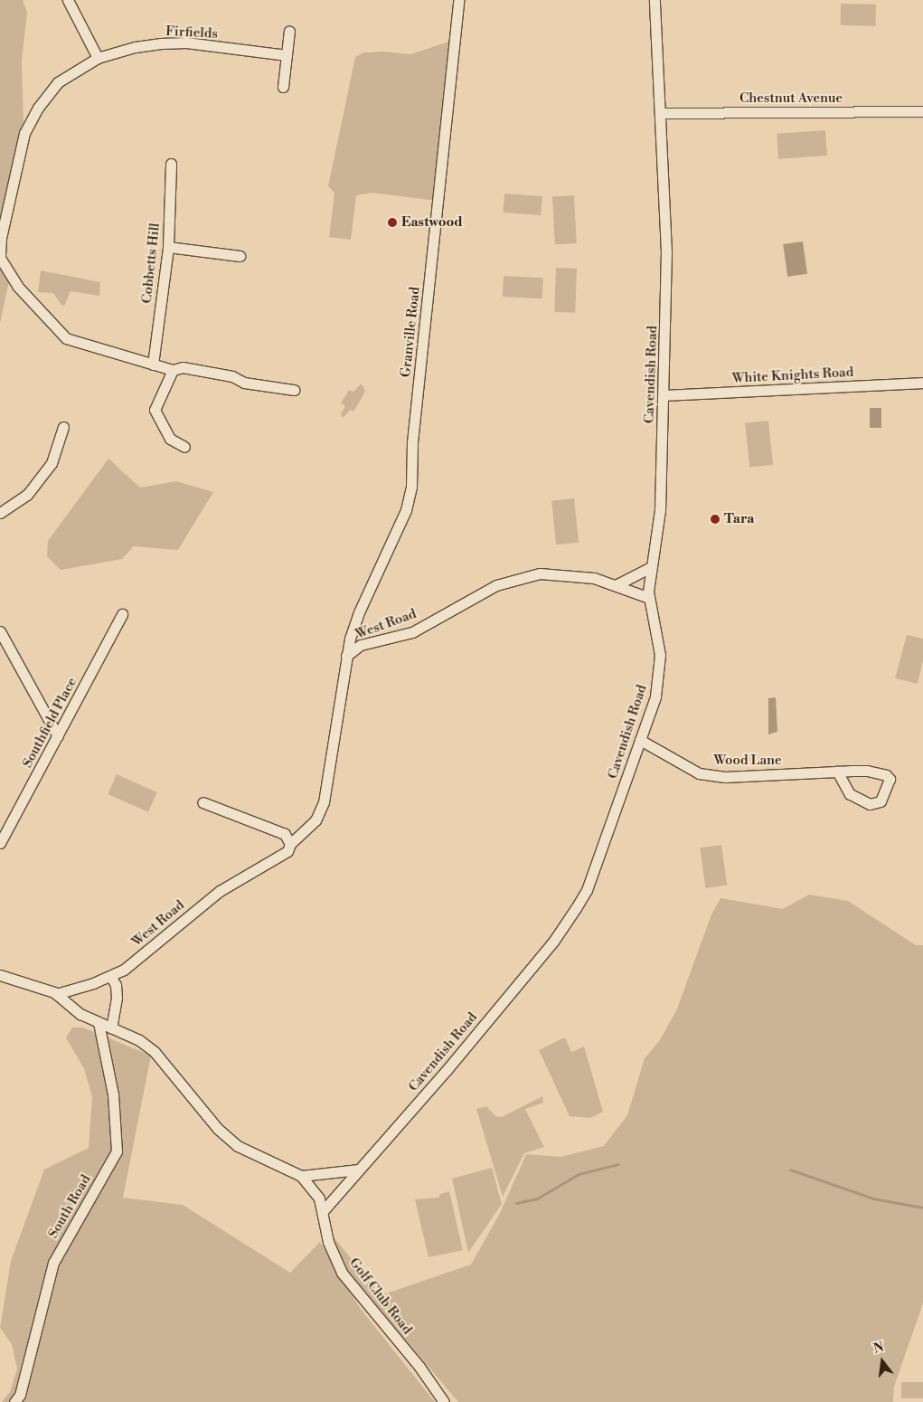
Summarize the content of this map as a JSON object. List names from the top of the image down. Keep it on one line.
{"streets":{"street":["Firfields","Chestnut Avenue","Cobbetts Hill","Granville Road","Cavendish Road","White Knights Road","West Road","Southfield Place","Wood Lane","South Road","Golf Club Road"]},"crossings":[["Chestnut Avenue","Cavendish Road"],["Granville Road","West Road"],["Cavendish Road","White Knights Road"],["Cavendish Road","West Road"],["Cavendish Road","Wood Lane"],["Cavendish Road","Golf Club Road"]],"places":["Eastwood","Tara"],"north":"top"}
